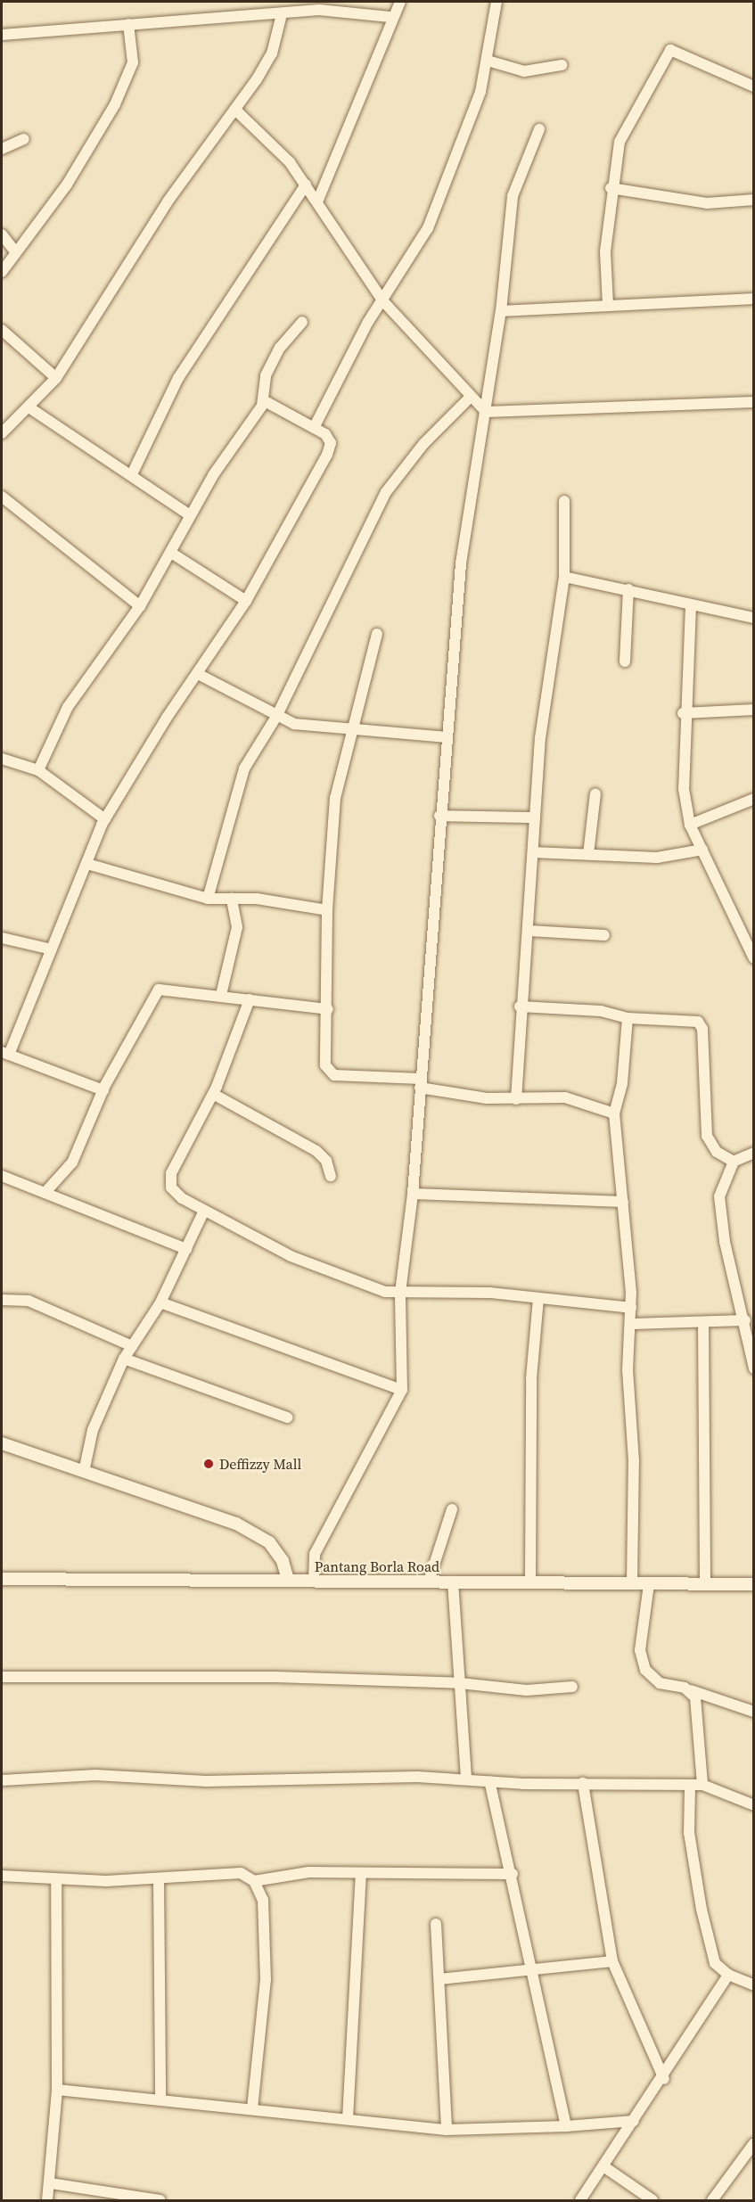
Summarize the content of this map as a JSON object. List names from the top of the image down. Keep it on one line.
{"streets":{"street":["Pantang Borla Road"]},"places":["Deffizzy Mall"]}
